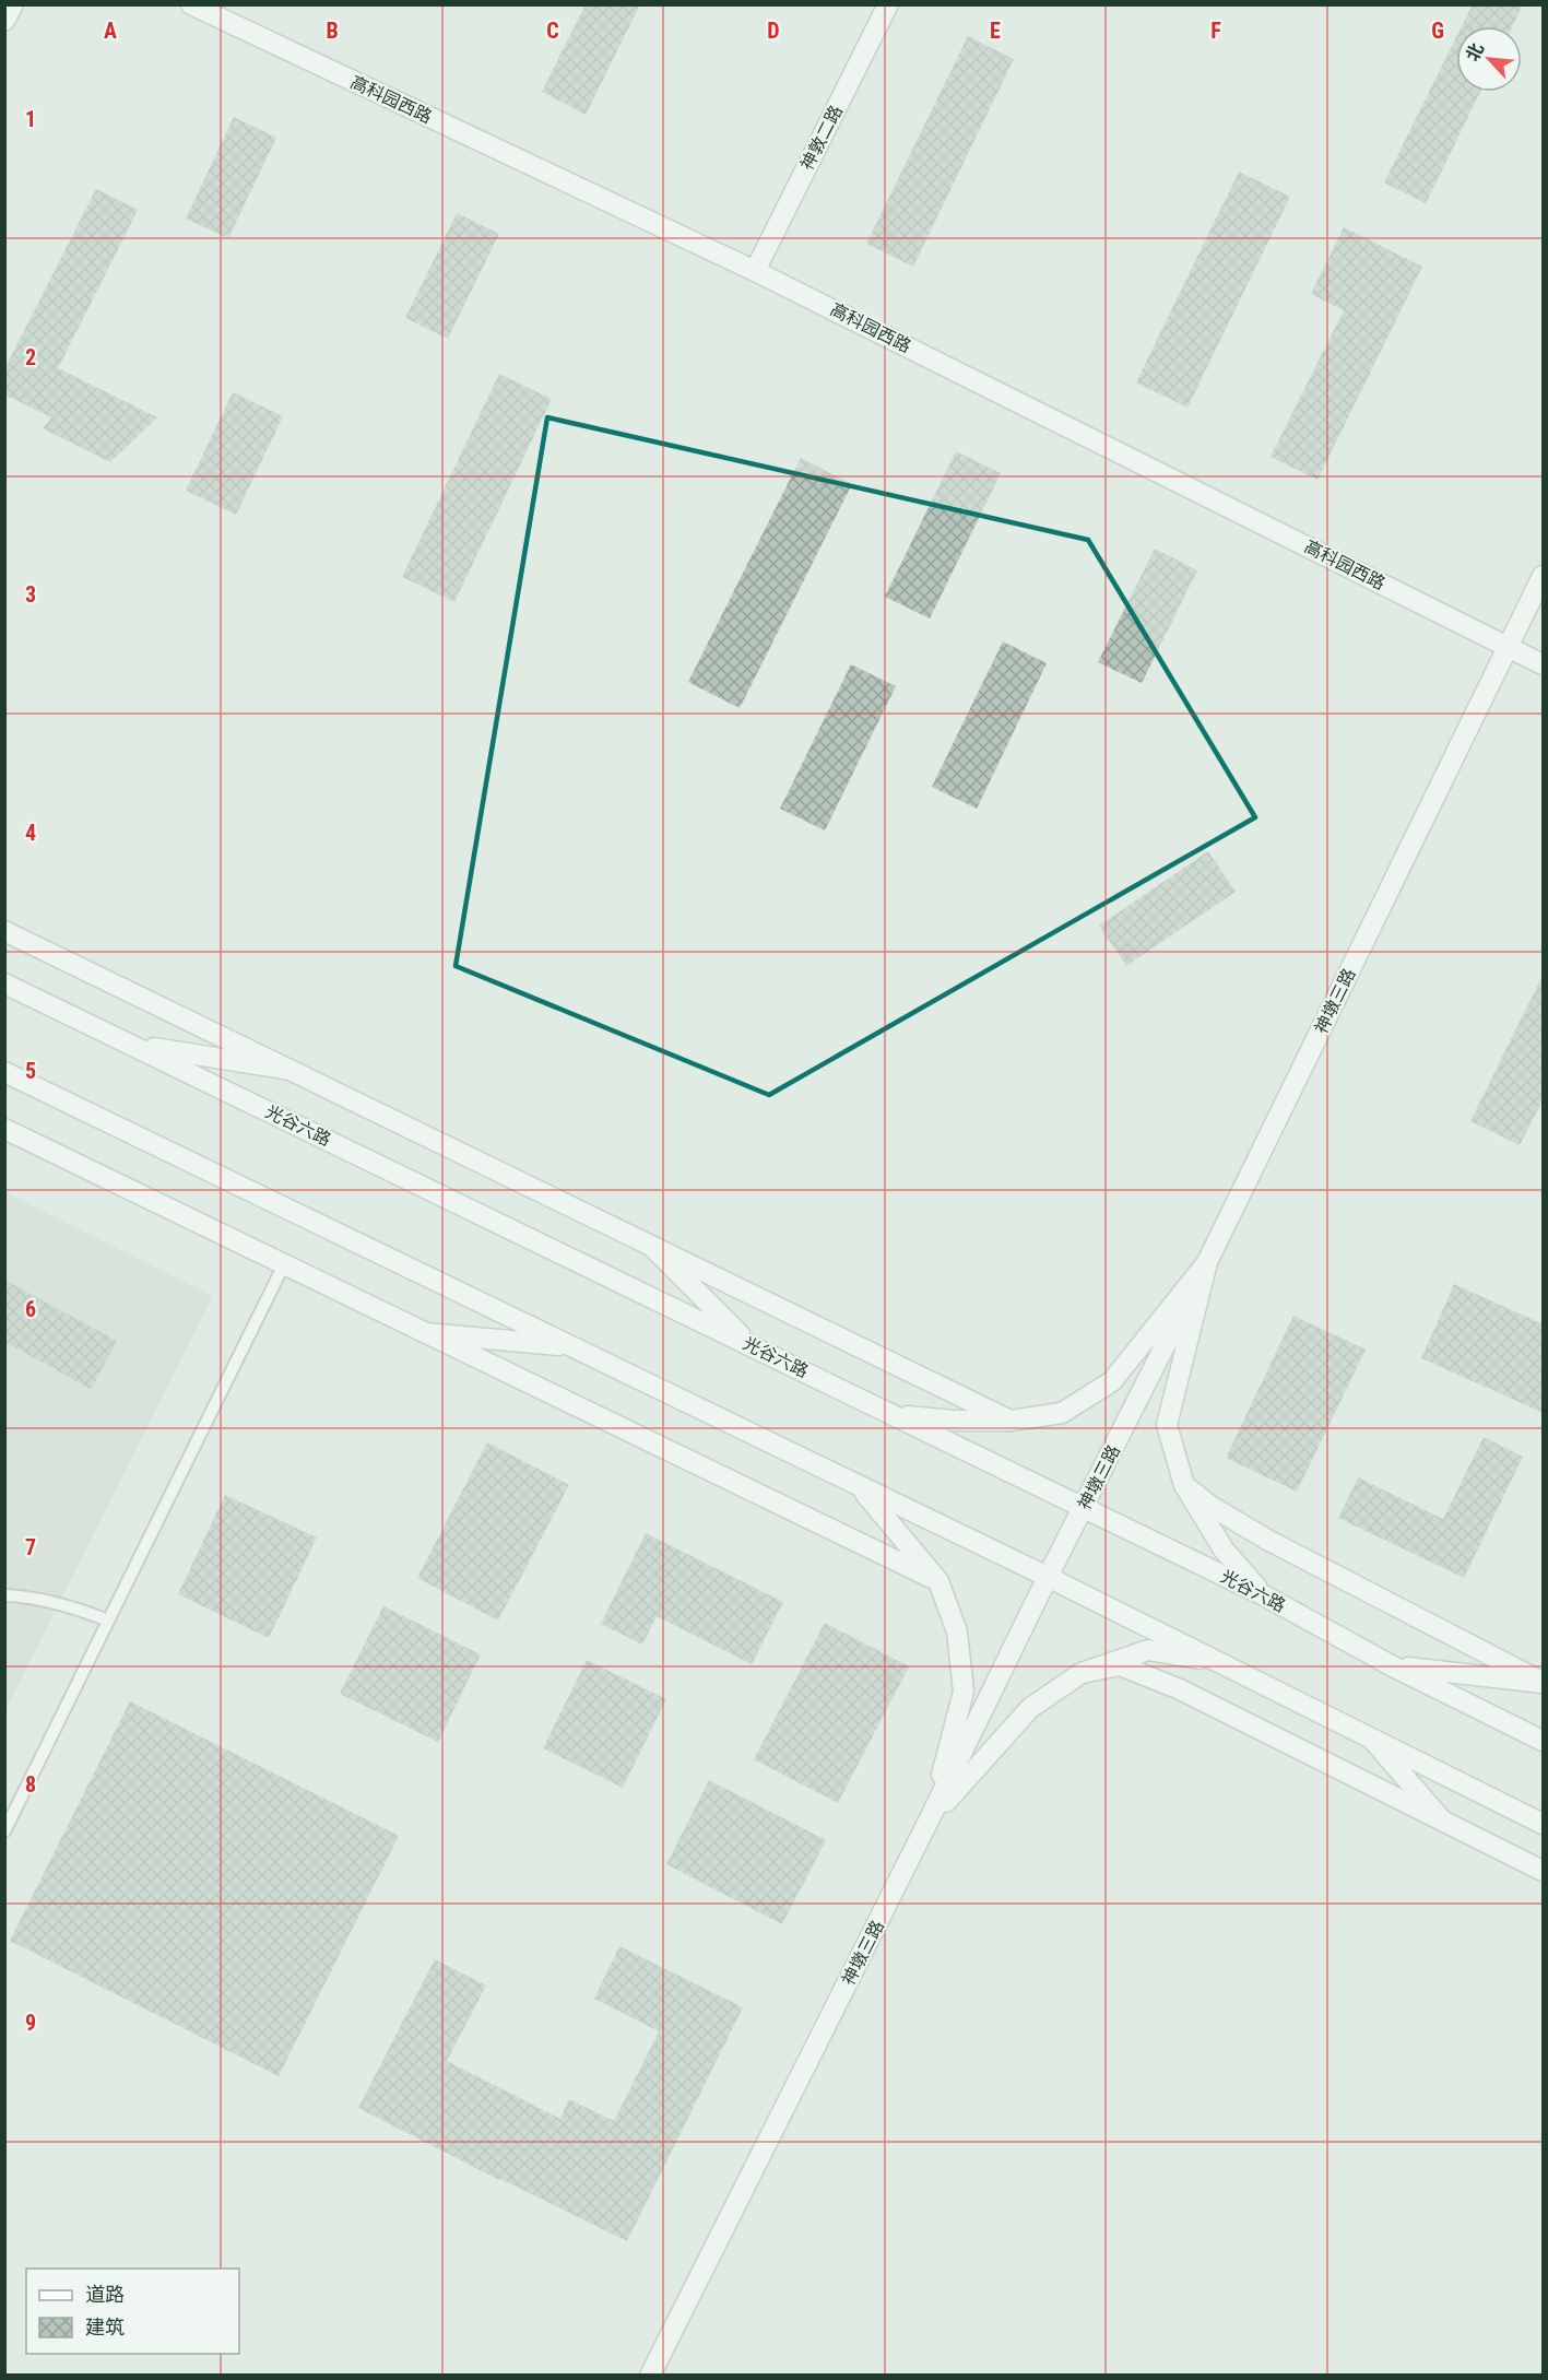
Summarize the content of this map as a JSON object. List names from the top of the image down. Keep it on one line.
{"streets":{"street":["高科园西路","神敦二路","神墩三路","光谷六路"]},"crossings":[["高科园西路","神敦二路"],["高科园西路","神墩三路"],["神墩三路","光谷六路"]],"legend":["道路","建筑"],"north":"top left","grid":{"columns":["A","B","C","D","E","F","G"],"rows":["1","2","3","4","5","6","7","8","9"]}}
